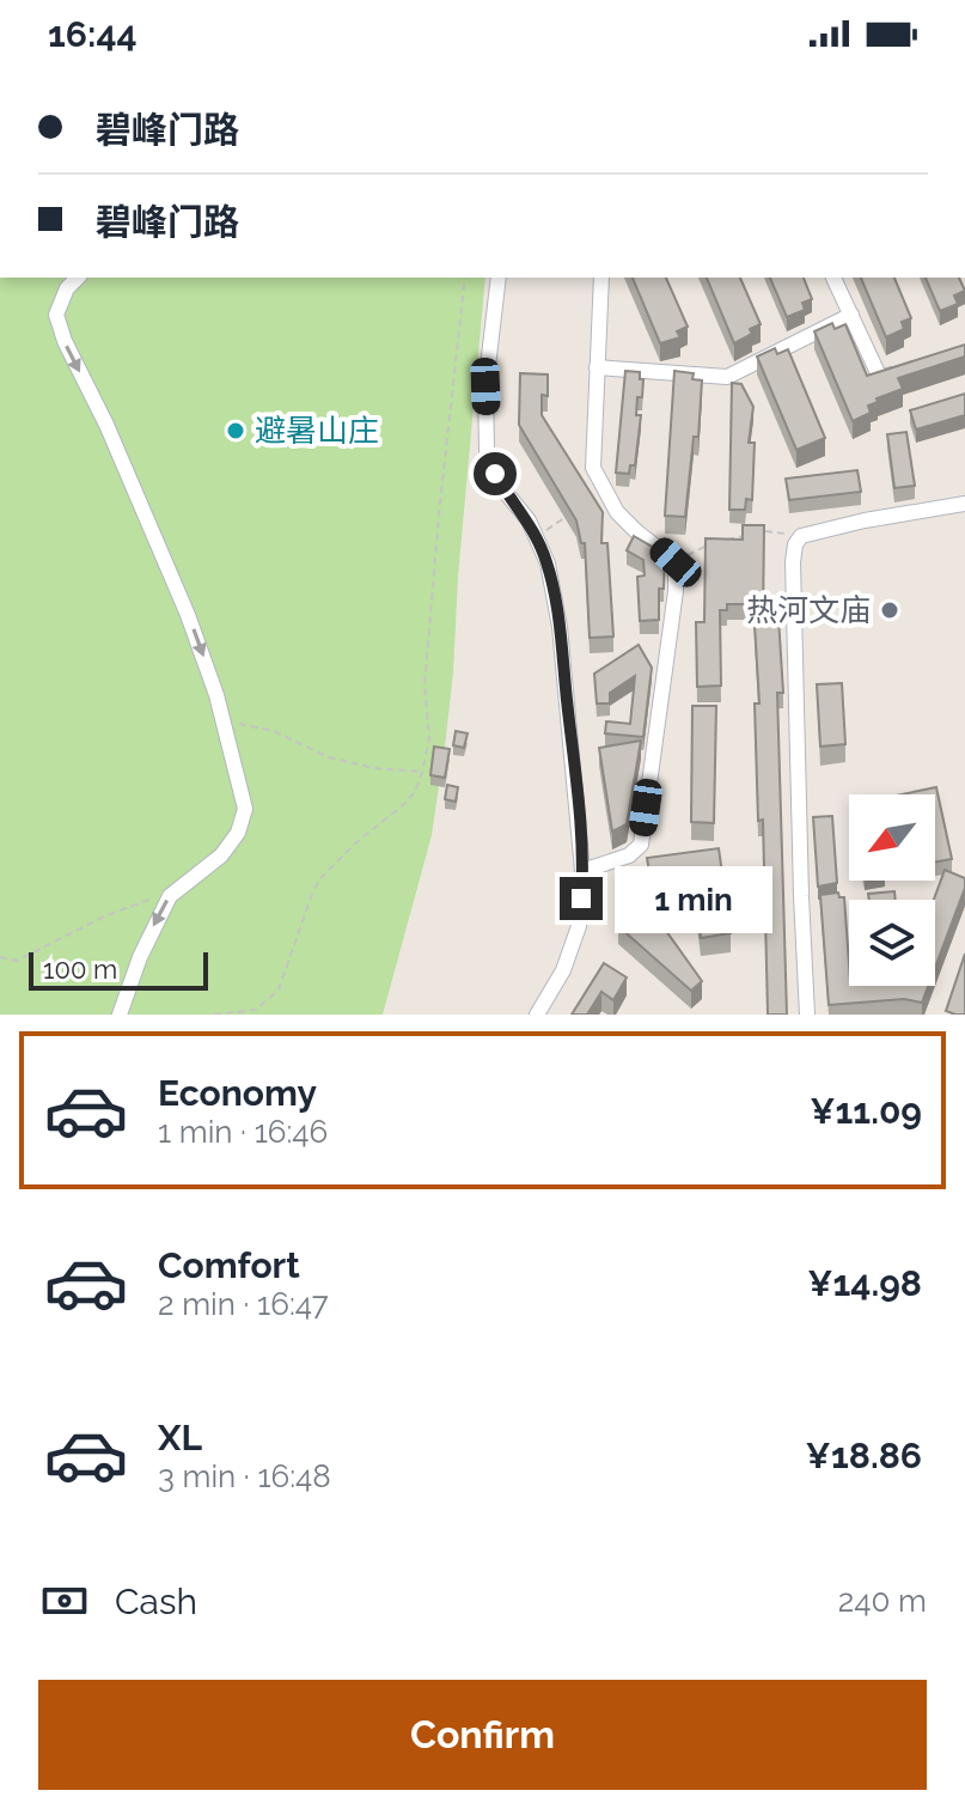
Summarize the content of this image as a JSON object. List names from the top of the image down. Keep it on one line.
{"places":["避暑山庄","热河文庙"],"scale_bar":"100 m","north":"bottom left","page":{"status":"16:44","banner":["碧峰门路","碧峰门路"],"bubble":"1 min","scale":"100 m","list":[{"name":"Economy","note":"1 min · 16:46","value":"¥11.09"},{"name":"Comfort","note":"2 min · 16:47","value":"¥14.98"},{"name":"XL","note":"3 min · 16:48","value":"¥18.86"}],"pay":["Cash","240 m"],"buttons":"Confirm"}}
